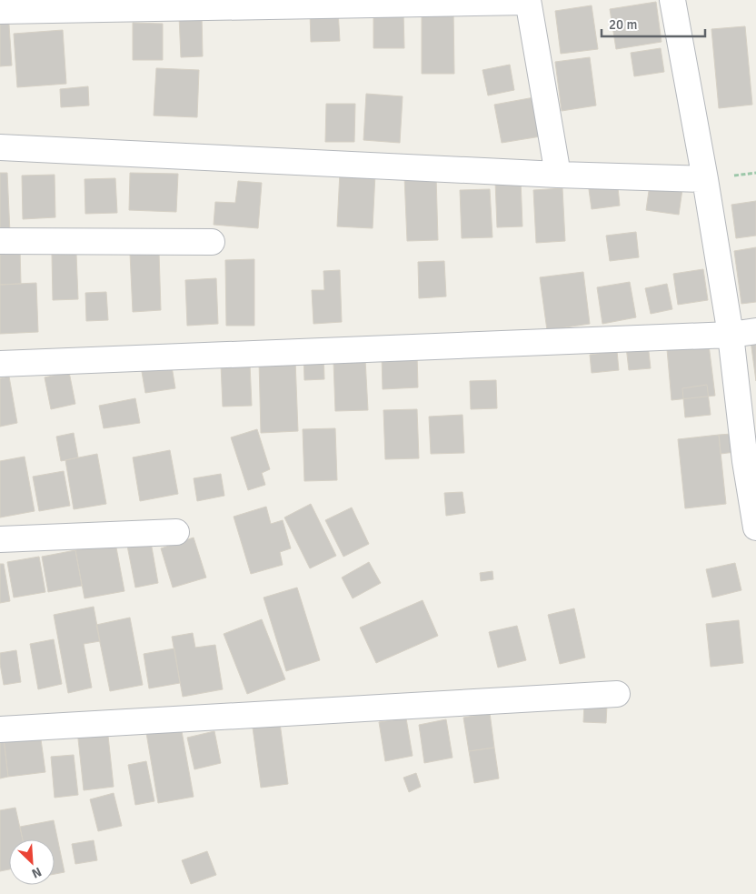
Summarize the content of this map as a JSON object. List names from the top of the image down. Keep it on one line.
{"scale_bar":"20 m","north":"bottom right"}
